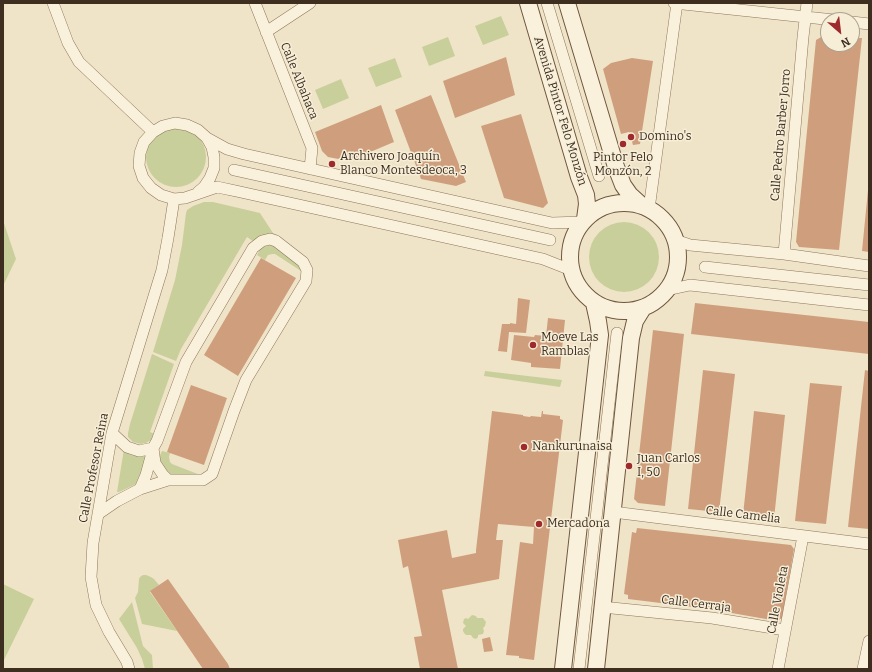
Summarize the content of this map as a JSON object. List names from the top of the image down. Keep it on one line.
{"streets":{"street":["Calle Albahaca","Avenida Pintor Felo Monzón","Calle Pedro Barber Jorro","Calle Profesor Reina","Calle Camelia","Calle Violeta","Calle Cerraja"]},"crossings":[["Calle Camelia","Calle Violeta"],["Calle Violeta","Calle Cerraja"]],"places":["Domino's","Pintor Felo Monzón, 2","Archivero Joaquín Blanco Montesdeoca, 3","Moeve Las Ramblas","Nankurunaisa","Juan Carlos I, 50","Mercadona"],"north":"bottom right"}
